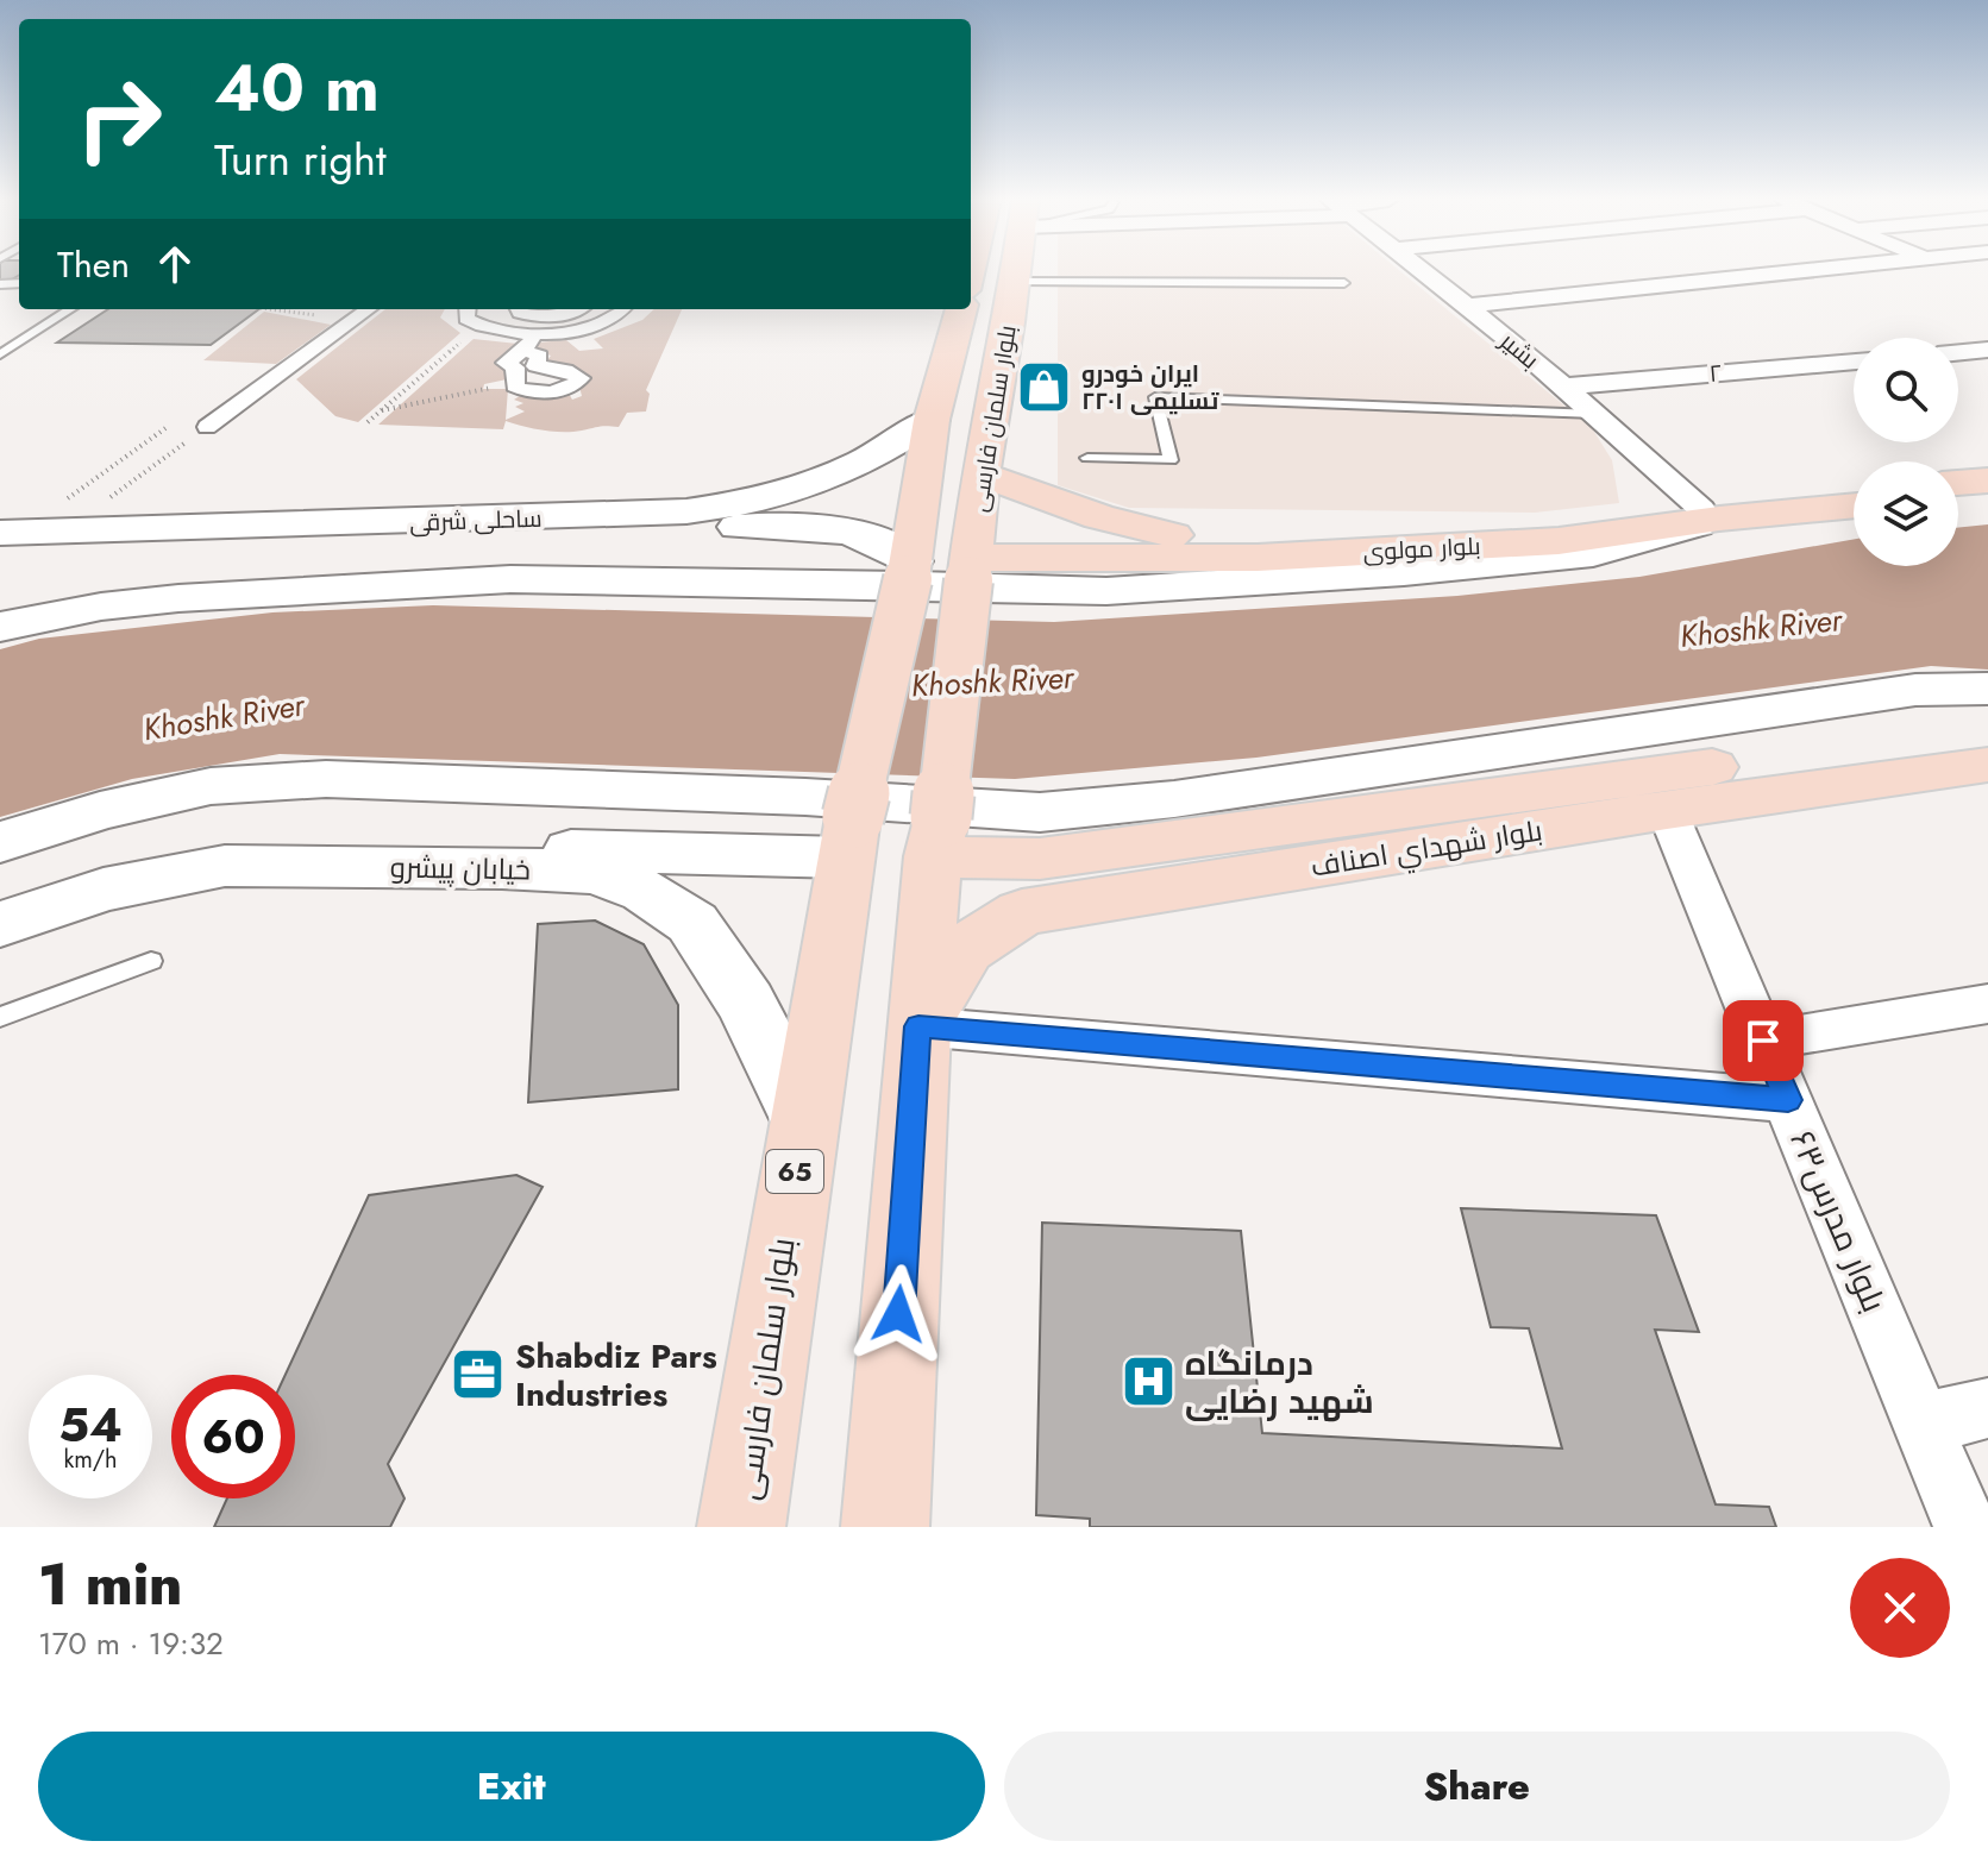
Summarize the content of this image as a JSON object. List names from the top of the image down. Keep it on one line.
{"streets":{"main road":["بلوار سلمان فارسی","ساحلی شرقی","بلوار مولوی","بلوار شهداي اصناف","خیابان پیشرو","65"],"street":["بشیر","۲","بلوار مدرس۶۳"]},"crossings":[["بشیر","۲"],["بشیر","بلوار مولوی"],["بلوار سلمان فارسی","ساحلی شرقی"],["بلوار سلمان فارسی","بلوار مولوی"],["بلوار سلمان فارسی","بلوار شهداي اصناف"],["بلوار سلمان فارسی","خیابان پیشرو"],["بلوار سلمان فارسی","65"],["ساحلی شرقی","65"],["بلوار شهداي اصناف","بلوار مدرس۶۳"],["خیابان پیشرو","65"]],"water":["Khoshk River"],"places":{"shop":["ایران خودرو تسلیمی ۲۲۰۱"],"office":["Shabdiz Pars Industries"],"hospital":["درمانگاه شهید رضایی"]},"page":{"turn":["40 m","Turn right"],"then":"Then","speed":"54 km/h","limit":"60","heading":["1 min","170 m · 19:32"],"buttons":["Exit","Share"]}}
